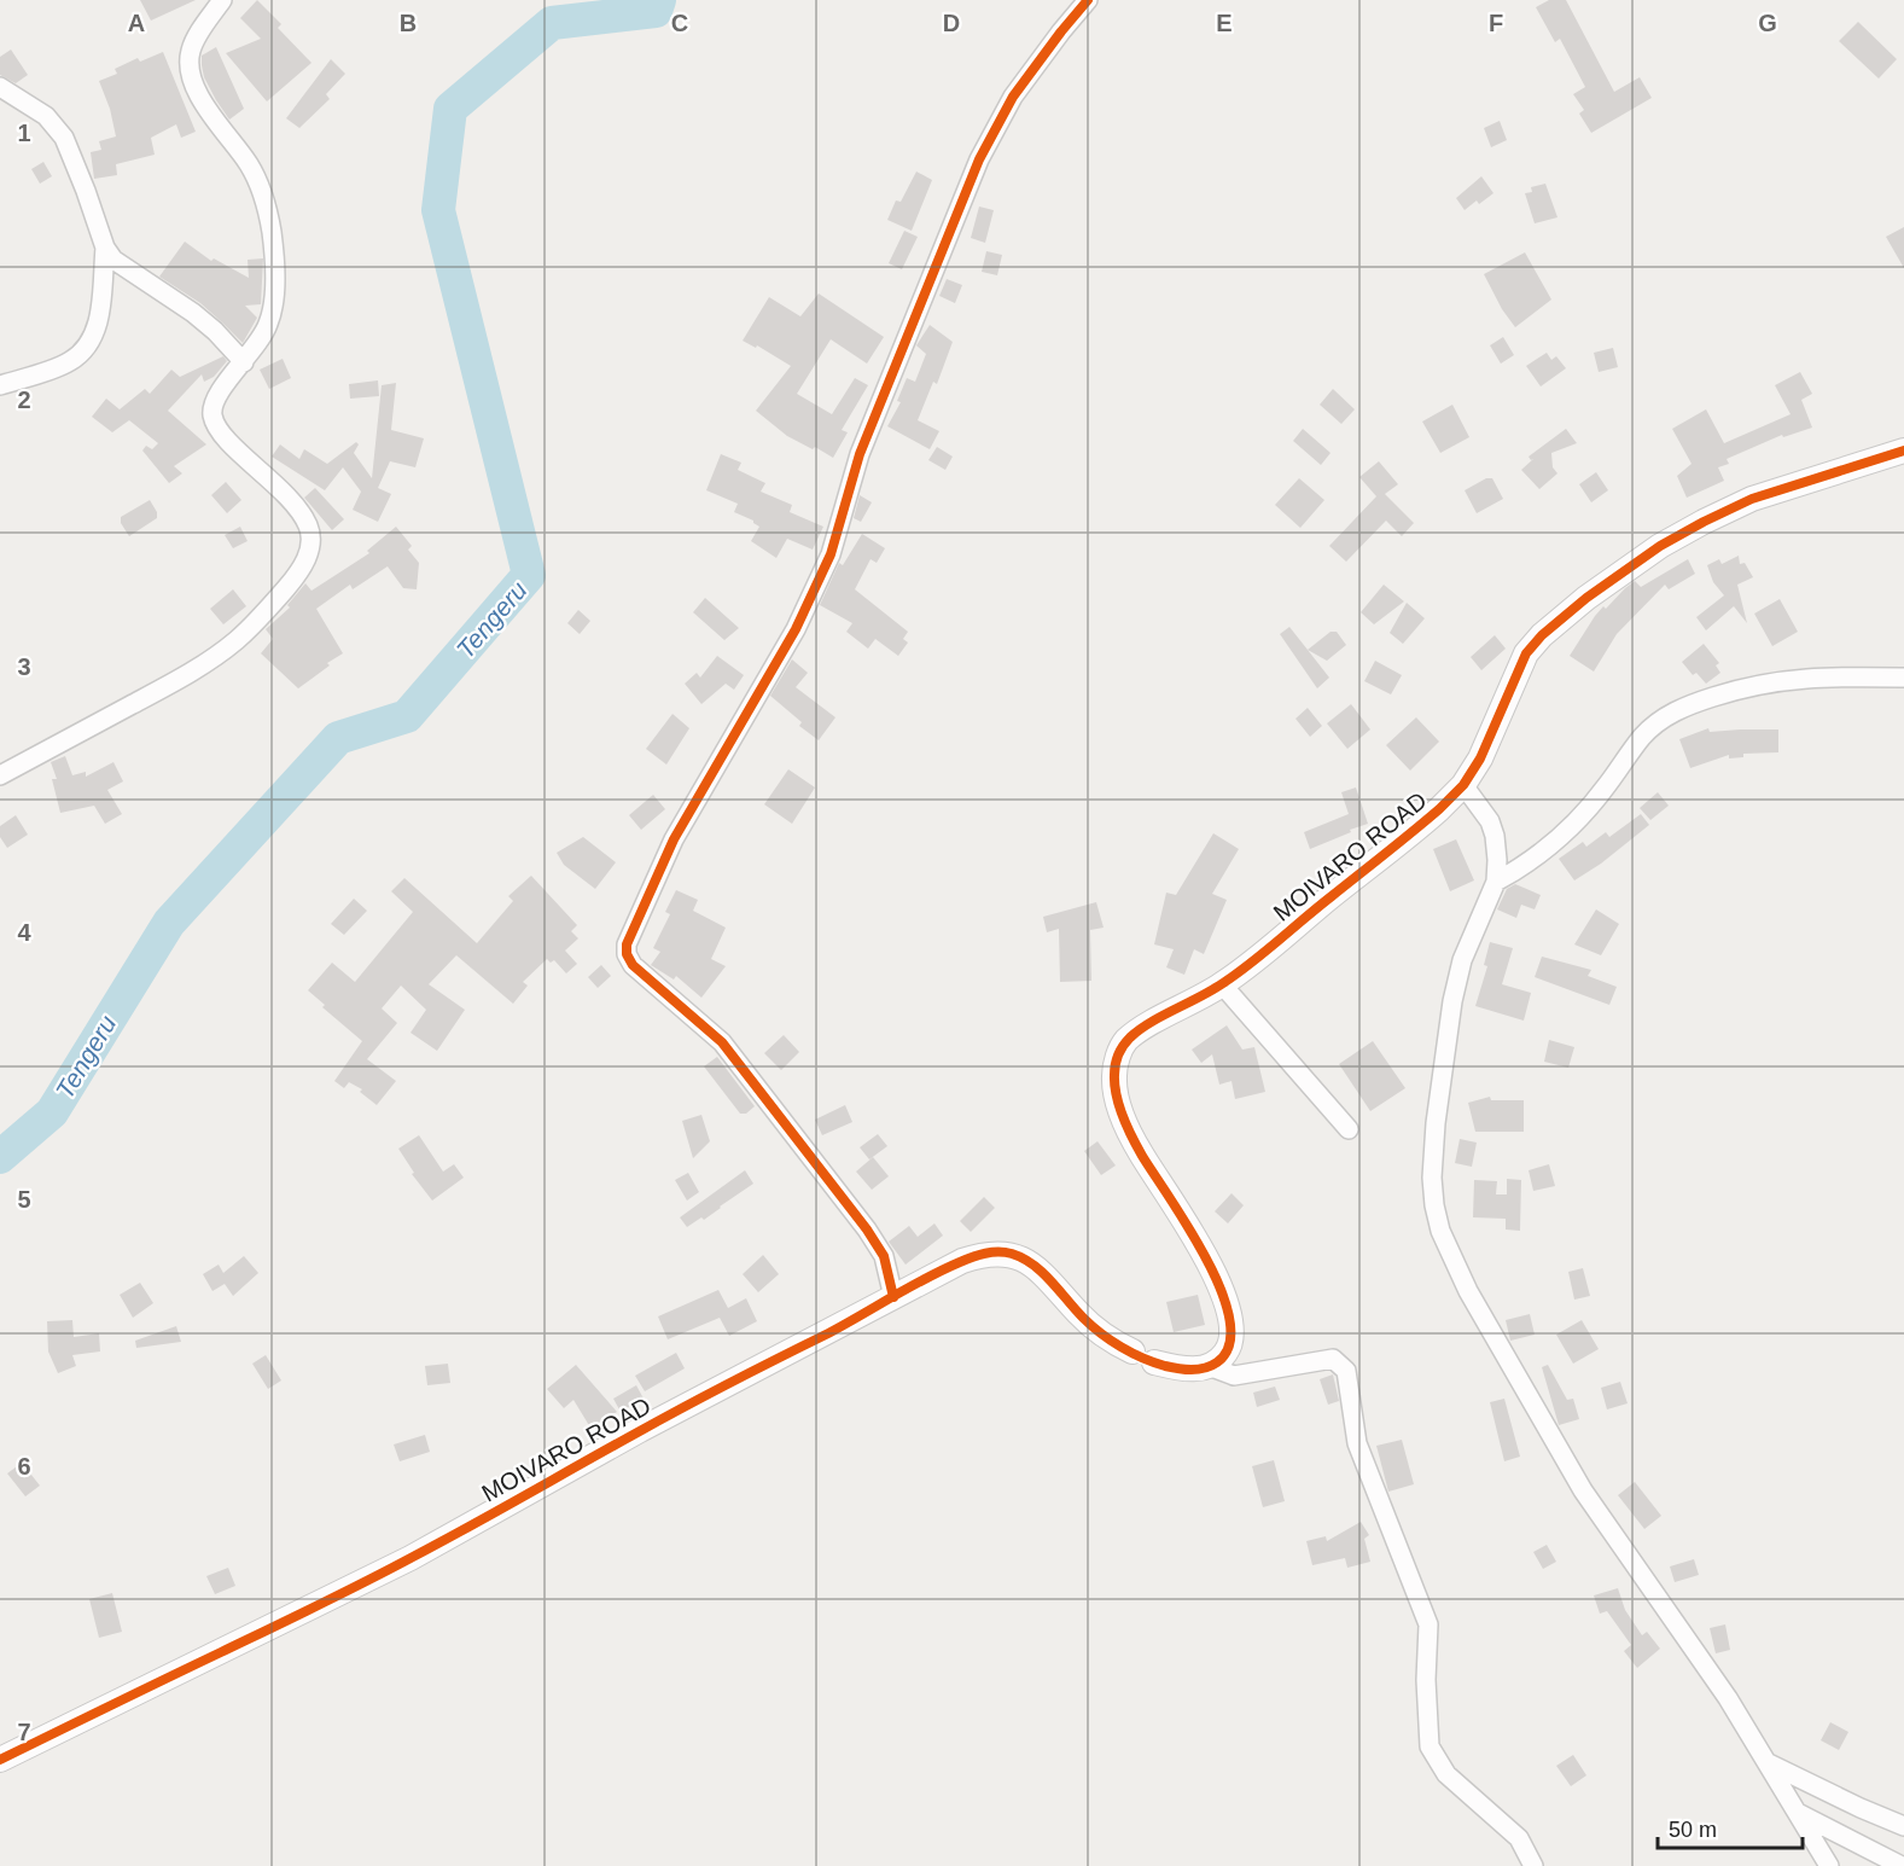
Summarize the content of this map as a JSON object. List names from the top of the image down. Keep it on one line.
{"streets":{"street":["MOIVARO ROAD"]},"water":["Tengeru"],"scale_bar":"50 m","grid":{"columns":["A","B","C","D","E","F","G"],"rows":["1","2","3","4","5","6","7"]}}
